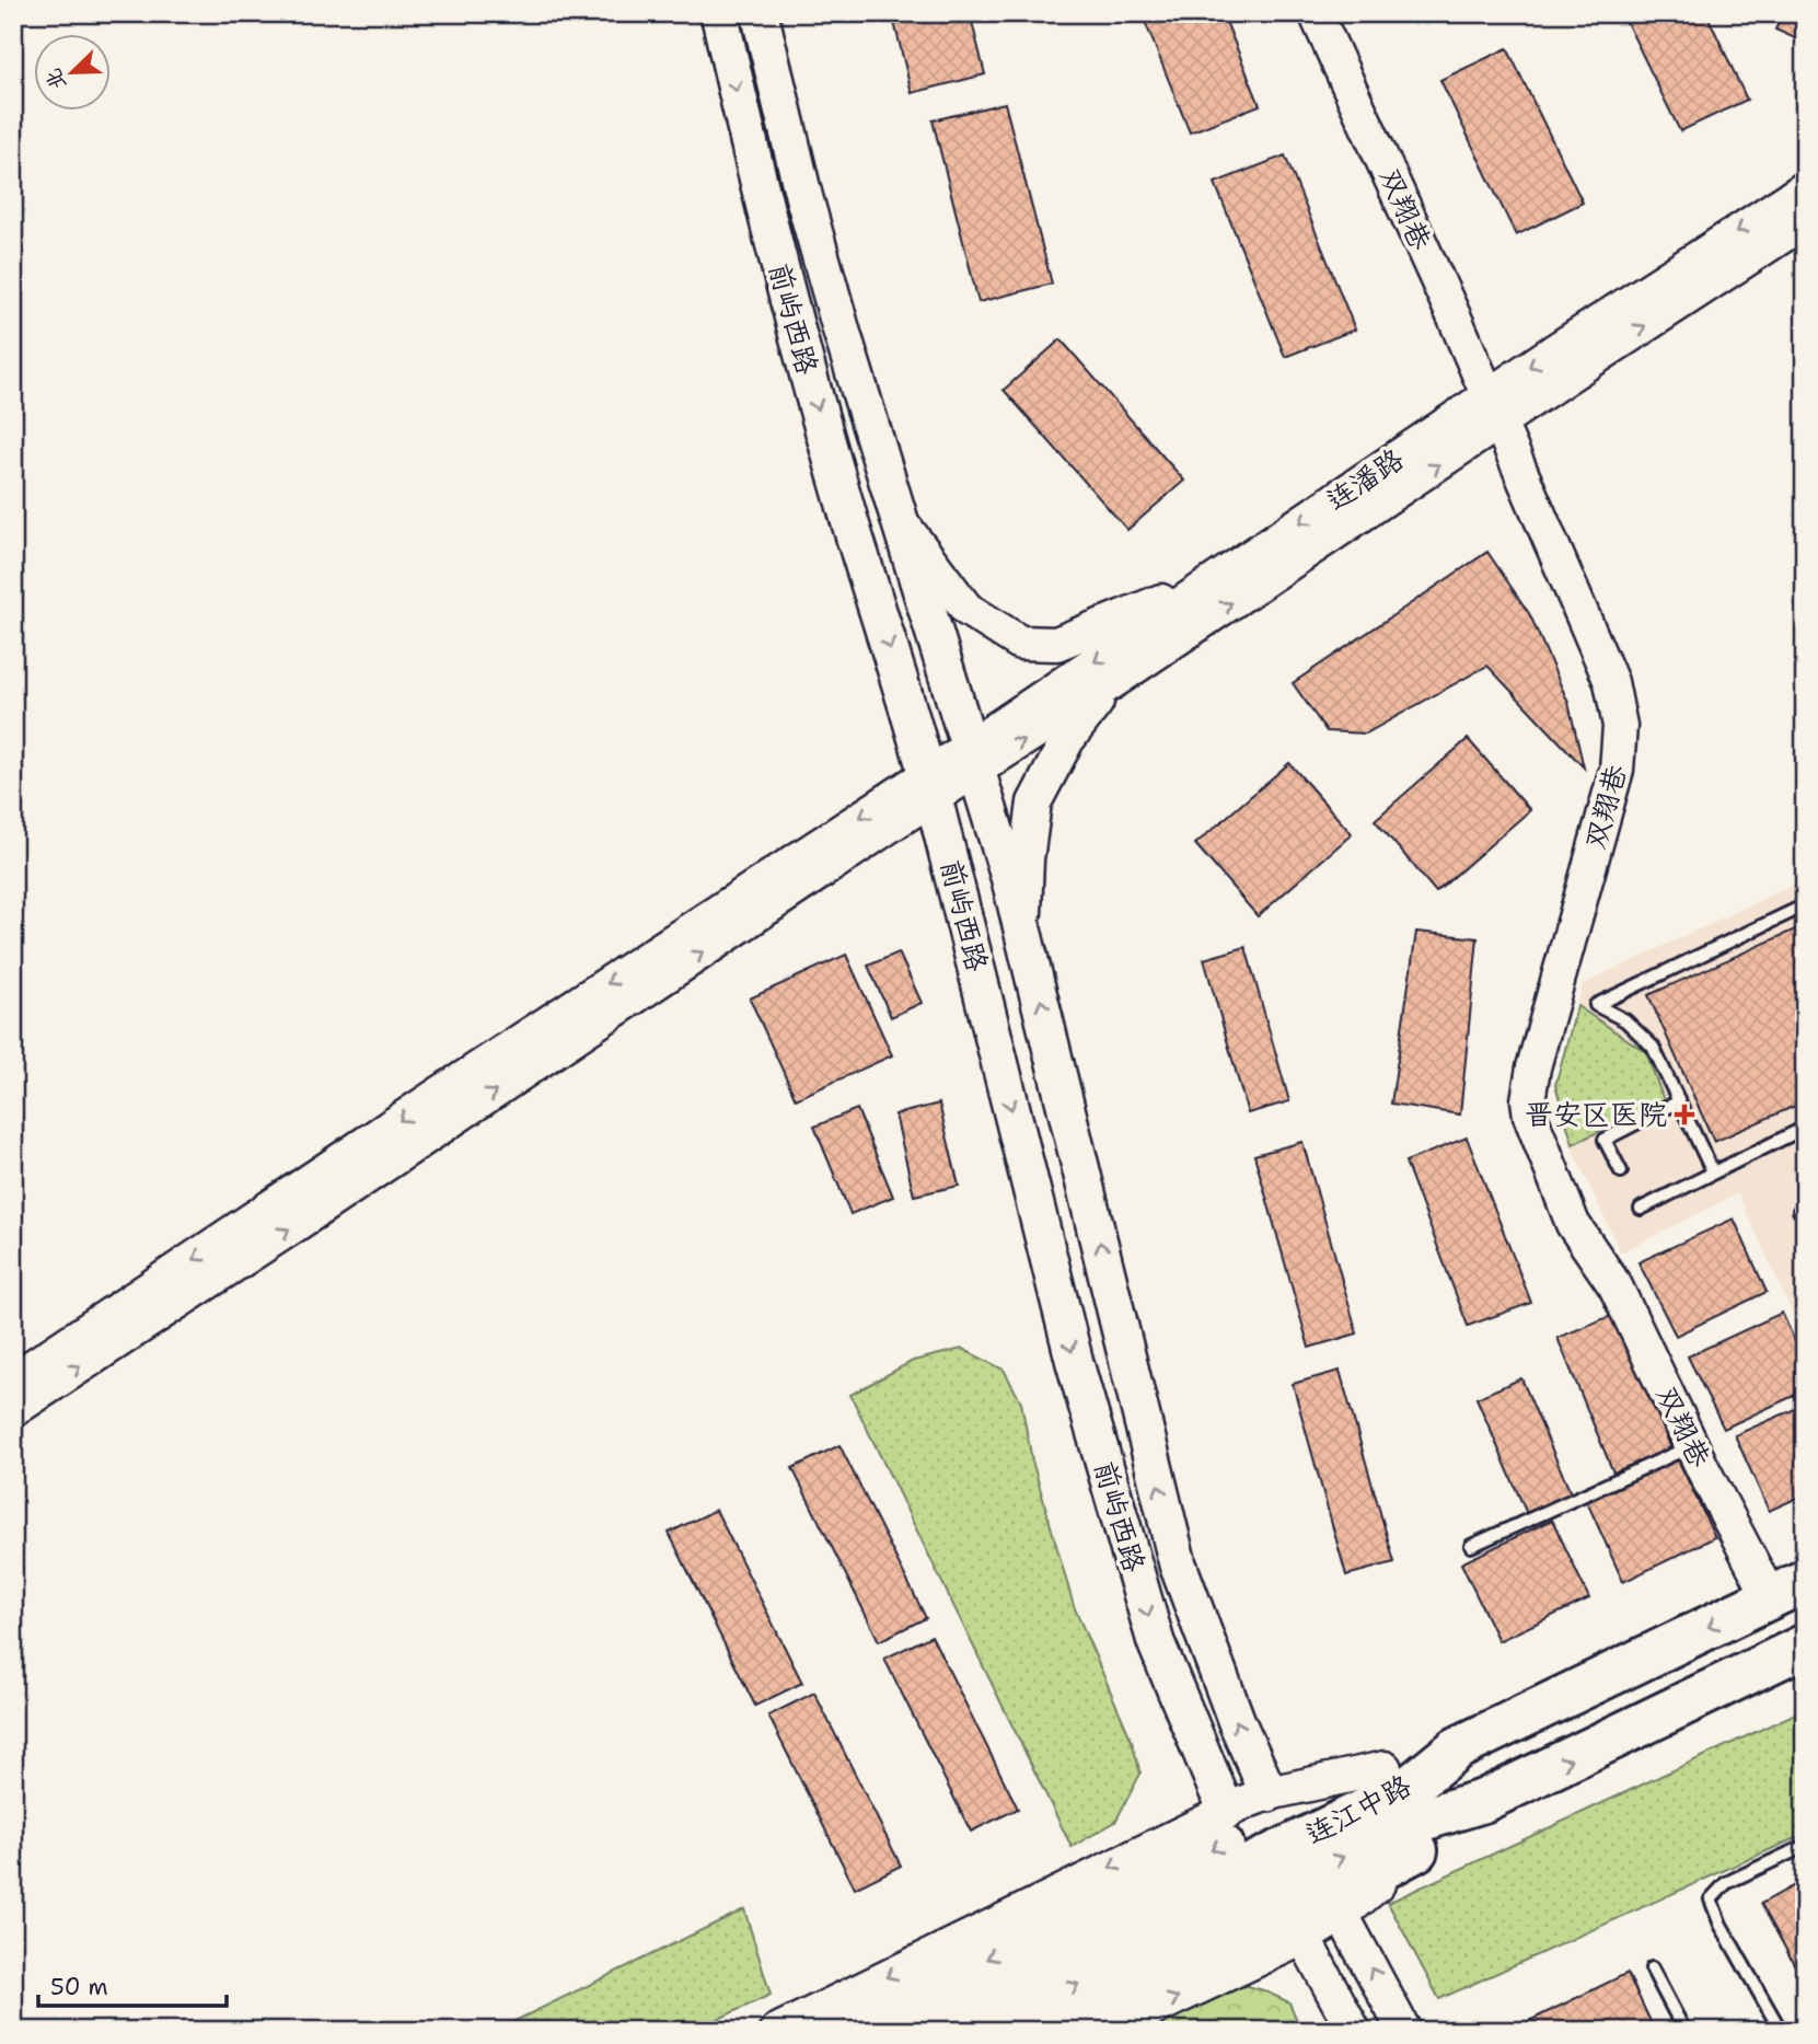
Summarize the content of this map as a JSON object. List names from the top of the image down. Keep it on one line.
{"streets":{"highway":["连江中路"],"main road":["双翔巷","前屿西路","连潘路"]},"crossings":[["双翔巷","连潘路"],["双翔巷","连江中路"],["前屿西路","连潘路"]],"places":{"health":["晋安区医院"]},"scale_bar":"50 m","north":"bottom left"}
